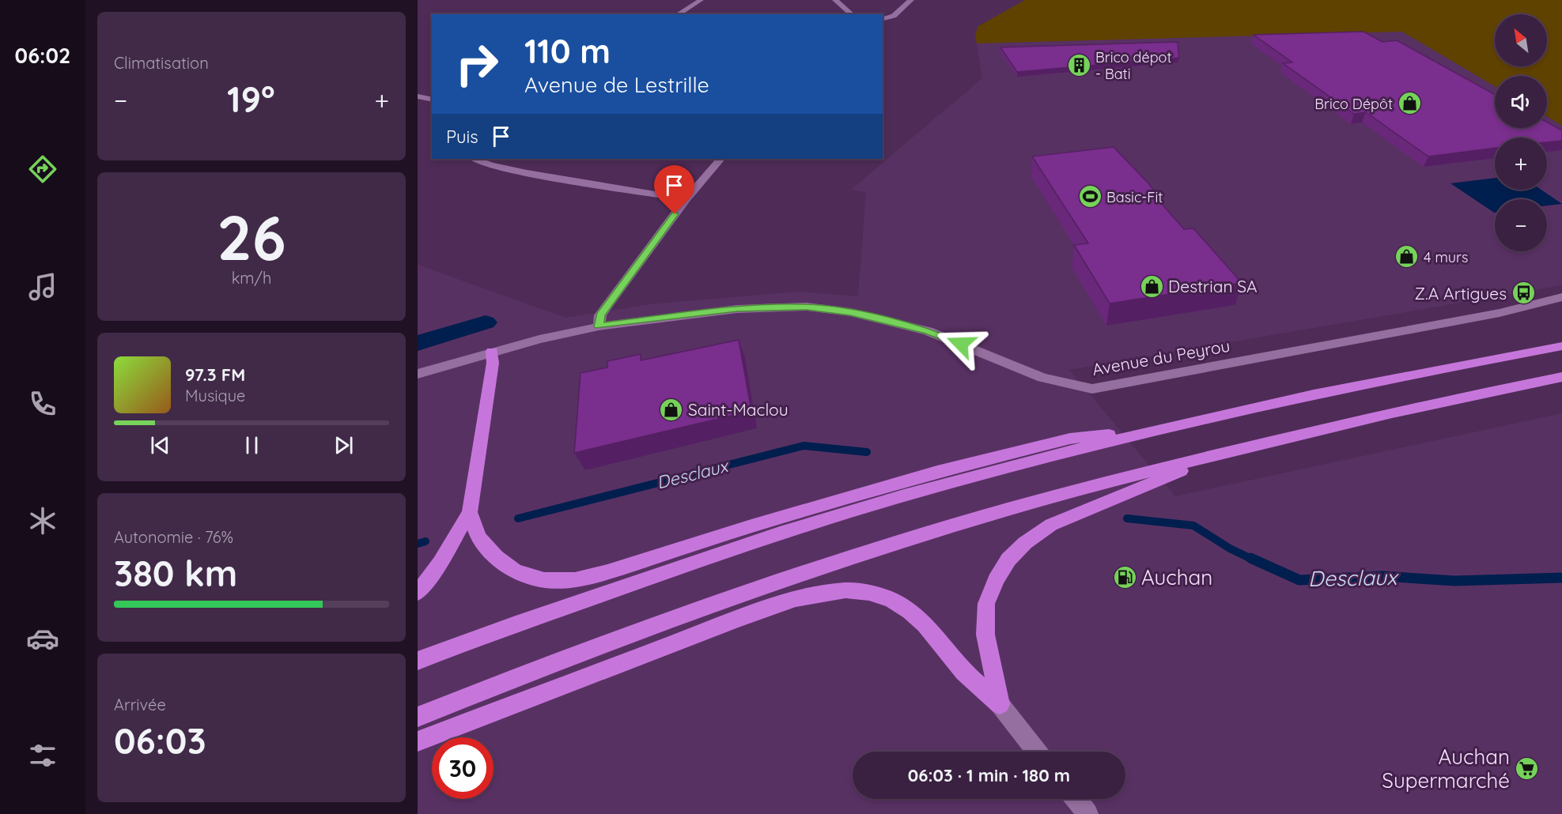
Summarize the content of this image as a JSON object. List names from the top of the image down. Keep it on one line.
{"streets":{"street":["Avenue du Peyrou"]},"water":["Desclaux"],"places":{"building":["Brico dépot - Bati"],"shop":["Brico Dépôt","4 murs","Destrian SA","Saint-Maclou"],"sports":["Basic-Fit"],"bus stop":["Z.A Artigues"],"fuel station":["Auchan"],"supermarket":["Auchan Supermarché"]},"north":"top left","page":{"tabs":"06:02","tile":["Climatisation",["26","km/h"],["Autonomie · 76%","380 km"],["Arrivée","06:03"]],"map_buttons":["+","−"],"turn":["110 m","Avenue de Lestrille"],"heat":["−","19°","+"],"then":"Puis","song":["97.3 FM","Musique"],"limit":"30","trip":"06:03 · 1 min · 180 m"}}
